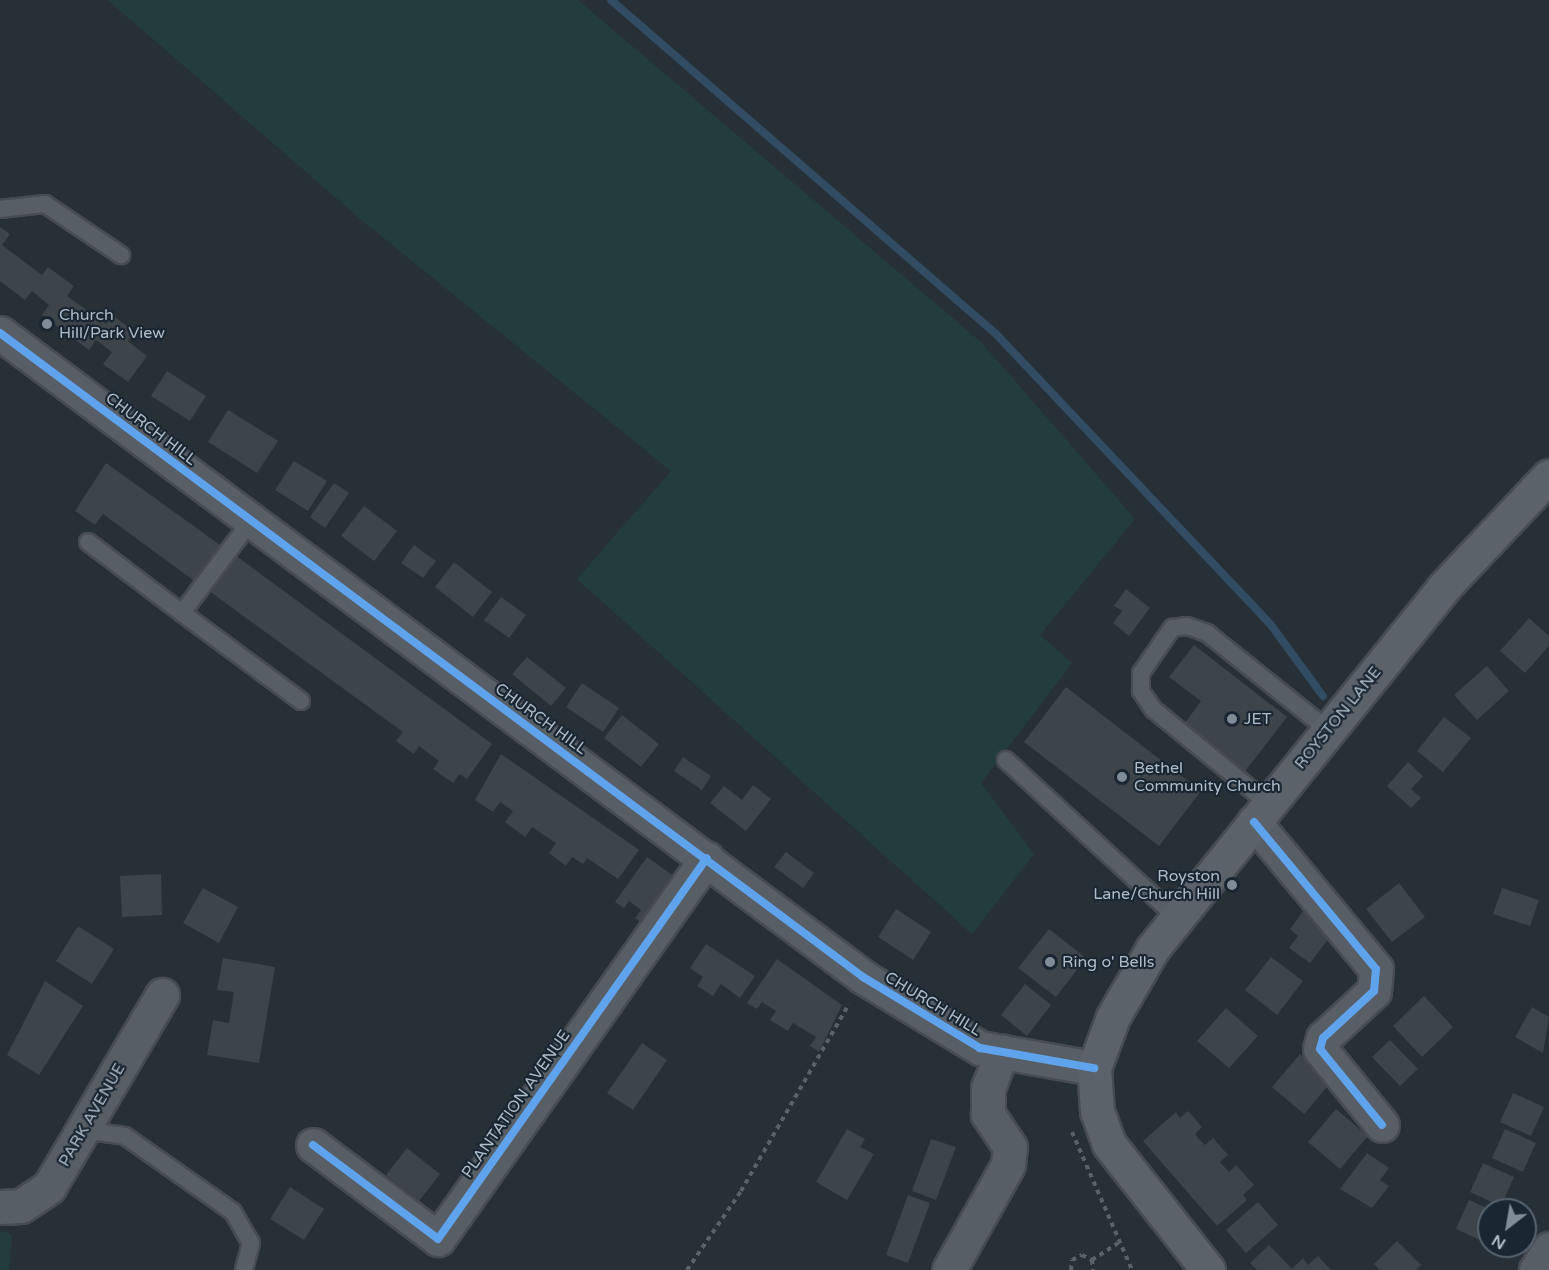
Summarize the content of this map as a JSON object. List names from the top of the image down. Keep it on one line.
{"streets":{"main road":["ROYSTON LANE"],"street":["CHURCH HILL","PLANTATION AVENUE","PARK AVENUE"]},"crossings":[["CHURCH HILL","ROYSTON LANE"],["CHURCH HILL","PLANTATION AVENUE"]],"places":["Church Hill/Park View","JET","Bethel Community Church","Royston Lane/Church Hill","Ring o' Bells"],"north":"bottom left"}
